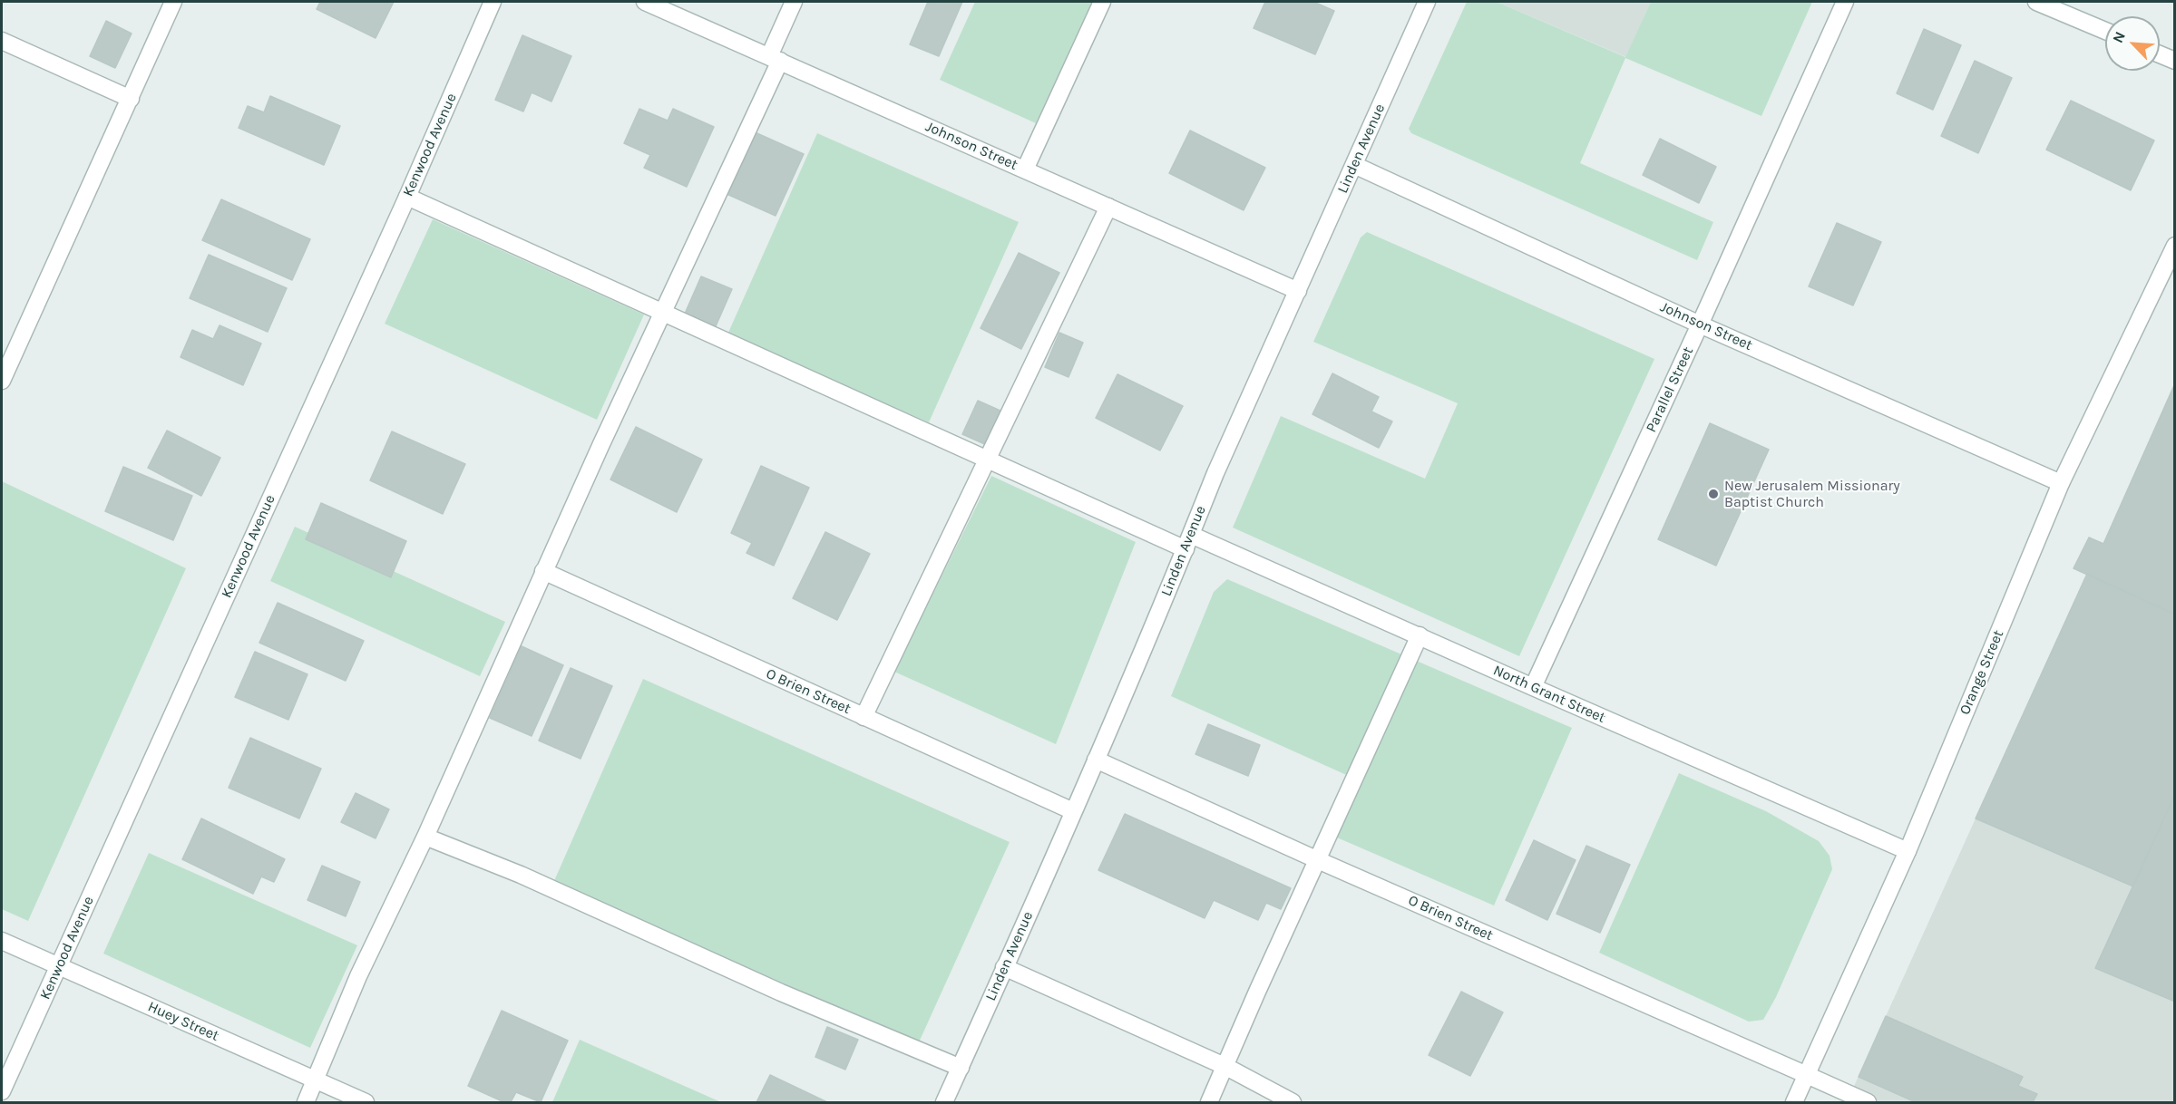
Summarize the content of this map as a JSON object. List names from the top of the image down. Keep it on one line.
{"streets":{"street":["Kenwood Avenue","Johnson Street","Linden Avenue","Parallel Street","Orange Street","O Brien Street","North Grant Street","Huey Street"]},"crossings":[["Kenwood Avenue","North Grant Street"],["Kenwood Avenue","Huey Street"],["Johnson Street","Linden Avenue"],["Johnson Street","Parallel Street"],["Johnson Street","Orange Street"],["Linden Avenue","O Brien Street"],["Linden Avenue","North Grant Street"],["Parallel Street","North Grant Street"],["Orange Street","O Brien Street"],["Orange Street","North Grant Street"]],"places":["New Jerusalem Missionary Baptist Church"],"north":"top left"}
